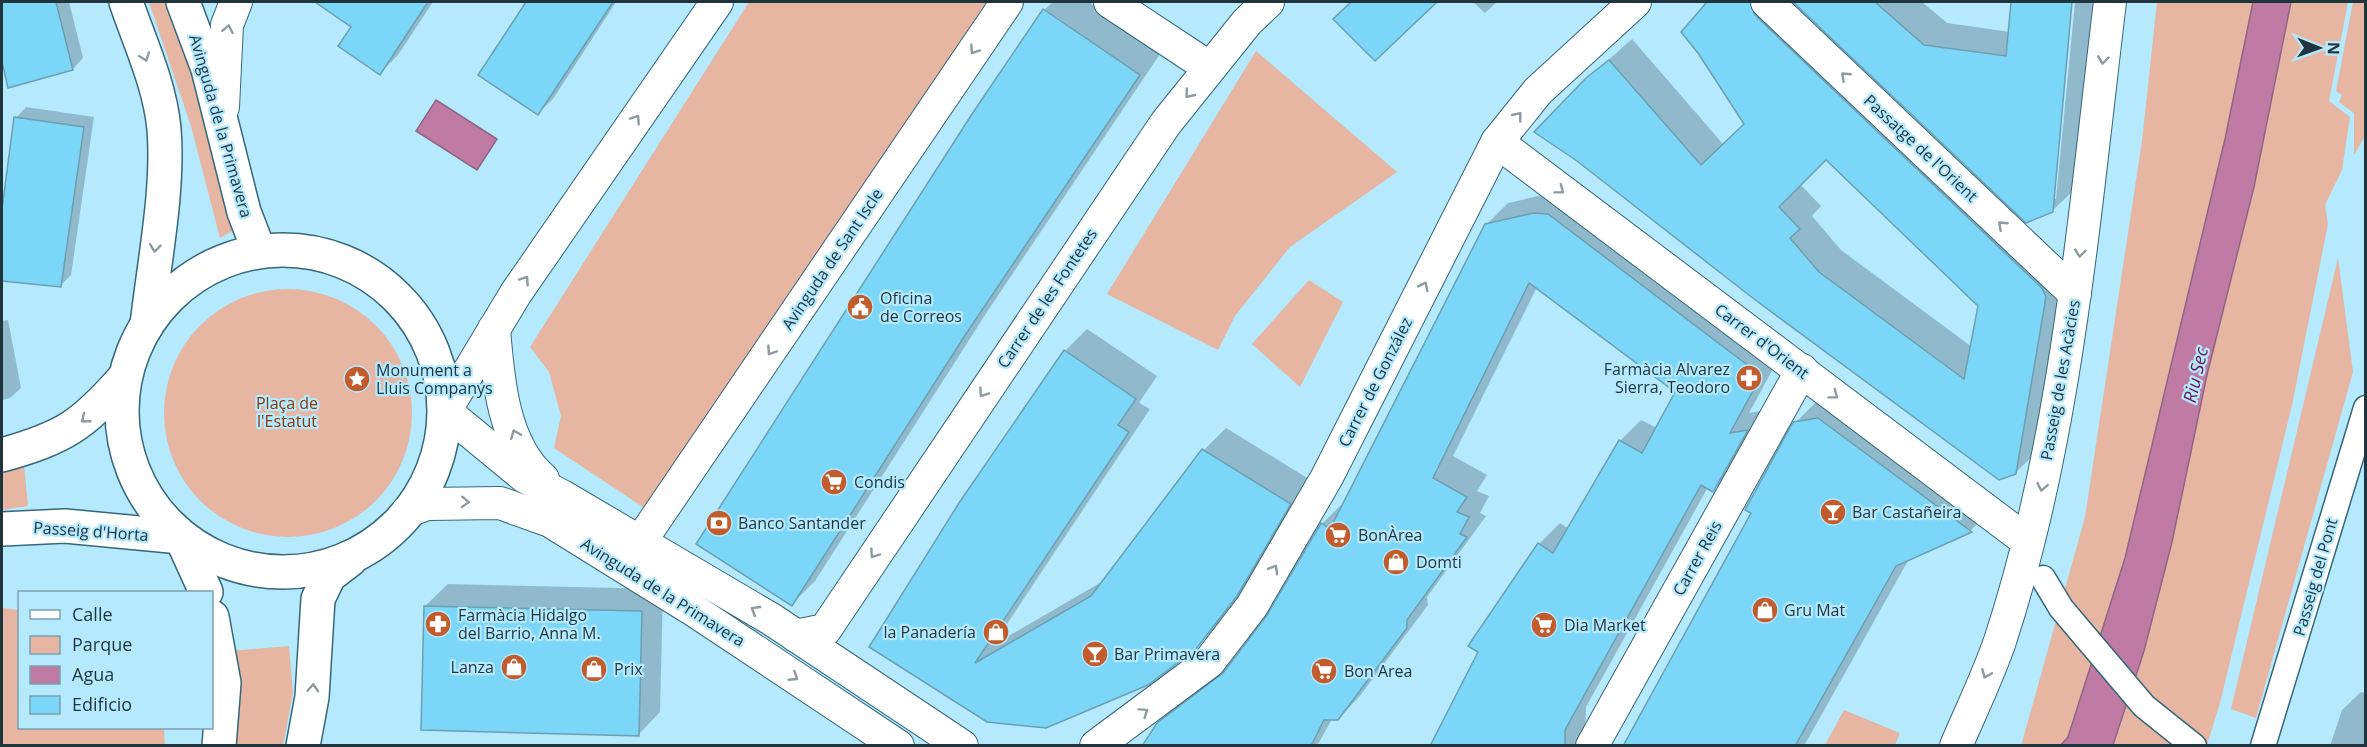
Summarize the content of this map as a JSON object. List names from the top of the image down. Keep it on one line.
{"streets":{"street":["Avinguda de la Primavera","Passatge de l'Orient","Avinguda de Sant Iscle","Carrer de les Fontetes","Carrer d'Orient","Passeig de les Acàcies","Carrer de González","Passeig d'Horta","Carrer Reis","Passeig del Pont"]},"crossings":[["Avinguda de la Primavera","Avinguda de Sant Iscle"],["Avinguda de la Primavera","Carrer de les Fontetes"],["Passatge de l'Orient","Passeig de les Acàcies"],["Carrer d'Orient","Passeig de les Acàcies"],["Carrer d'Orient","Carrer de González"],["Carrer d'Orient","Carrer Reis"]],"one_way":["Passatge de l'Orient","Carrer de les Fontetes","Carrer d'Orient","Passeig de les Acàcies","Carrer de González"],"water":["Riu Sec"],"parks":["Plaça de l'Estatut"],"places":{"public building":["Oficina de Correos"],"pharmacy":["Farmàcia Alvarez Sierra, Teodoro","Farmàcia Hidalgo del Barrio, Anna M."],"place":["Monument a Lluis Companys"],"supermarket":["Condis","BonÀrea","Dia Market","Bon Area"],"bar":["Bar Castañeira","Bar Primavera"],"bank":["Banco Santander"],"shop":["Domti","Gru Mat","la Panadería","Lanza","Prix"]},"legend":["Calle","Parque","Agua","Edificio"],"north":"right"}
